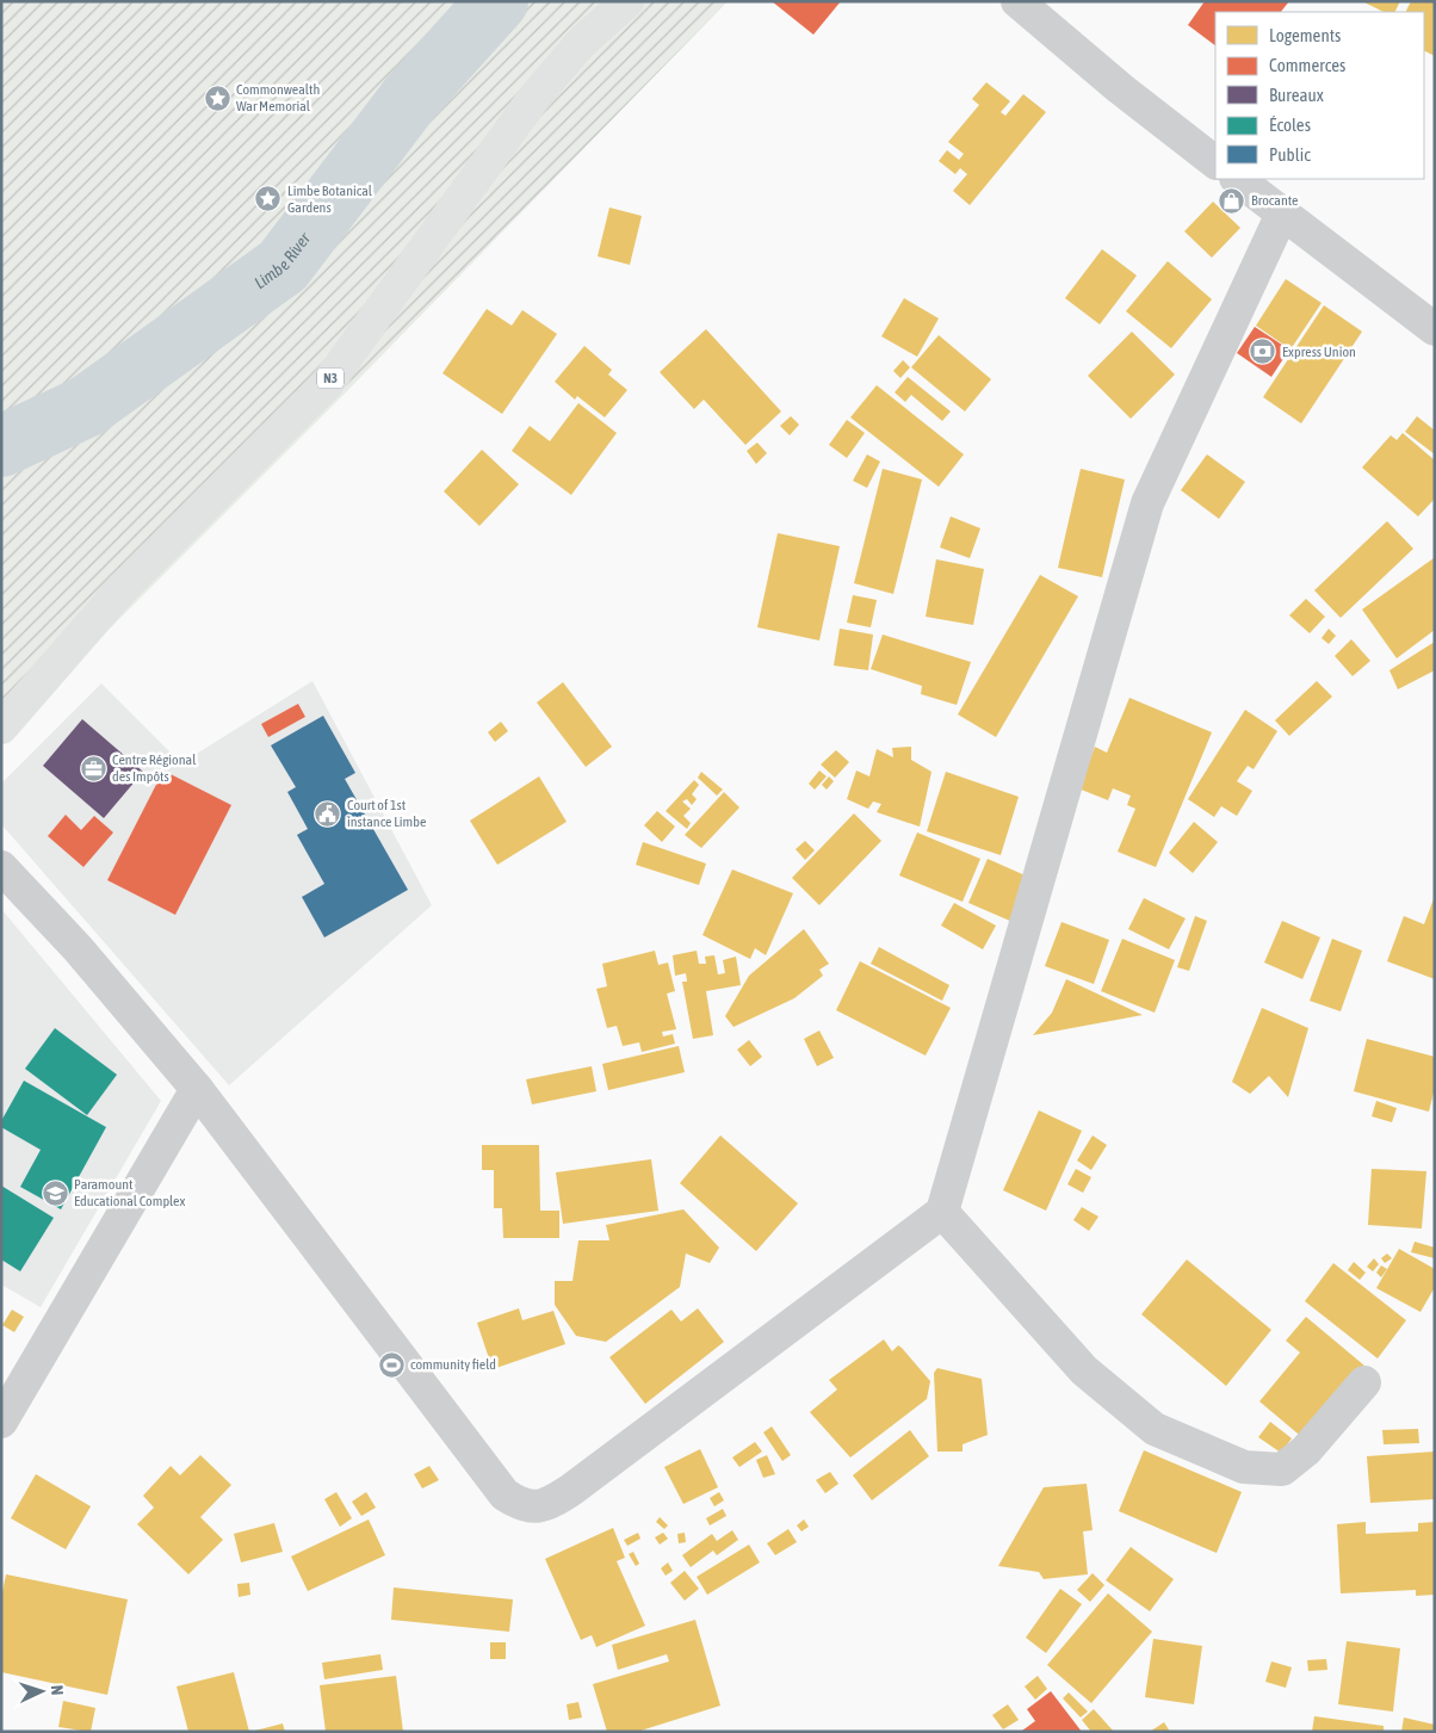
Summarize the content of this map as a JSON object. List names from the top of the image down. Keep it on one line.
{"streets":{"highway":["N3"]},"water":["Limbe River"],"places":{"place":["Commonwealth War Memorial","Limbe Botanical Gardens"],"shop":["Brocante"],"bank":["Express Union"],"office":["Centre Régional des Impôts"],"public building":["Court of 1st instance Limbe"],"school or university":["Paramount Educational Complex"],"sports":["community field"]},"legend":["Logements","Commerces","Bureaux","Écoles","Public"],"north":"right"}
